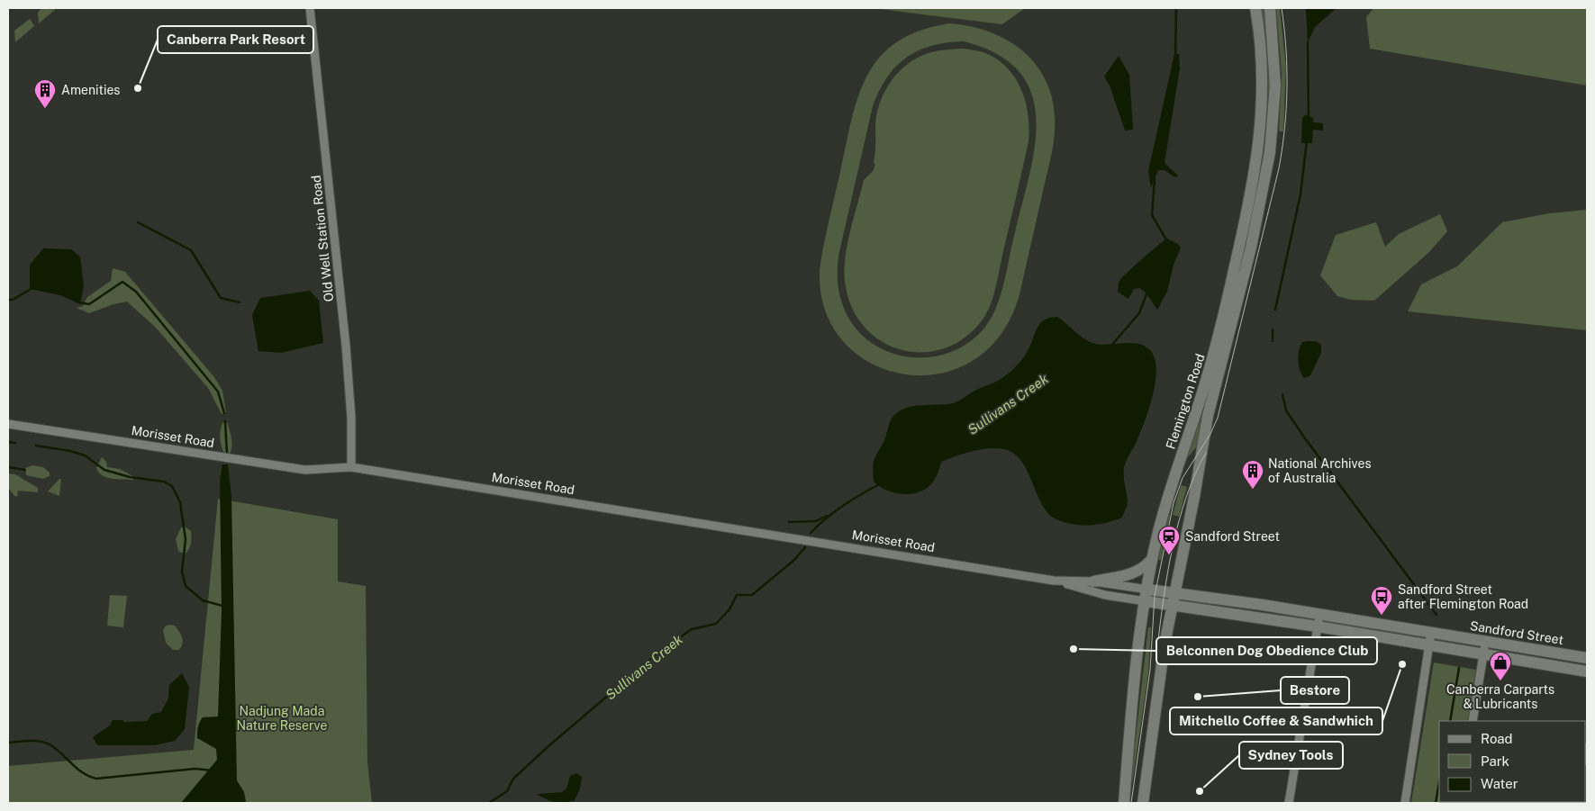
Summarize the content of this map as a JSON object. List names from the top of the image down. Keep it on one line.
{"streets":{"main road":["Flemington Road","Morisset Road","Sandford Street"],"street":["Old Well Station Road"]},"crossings":[["Old Well Station Road","Morisset Road"],["Flemington Road","Morisset Road"],["Flemington Road","Sandford Street"],["Morisset Road","Sandford Street"]],"water":["Sullivans Creek"],"parks":["Nadjung Mada Nature Reserve"],"places":{"other":["Canberra Park Resort","Belconnen Dog Obedience Club","Mitchello Coffee & Sandwhich","Bestore","Sydney Tools"],"building":["Amenities","National Archives of Australia"],"station":["Sandford Street"],"bus stop":["Sandford Street after Flemington Road"],"shop":["Canberra Carparts & Lubricants"]},"legend":["Road","Park","Water"]}
